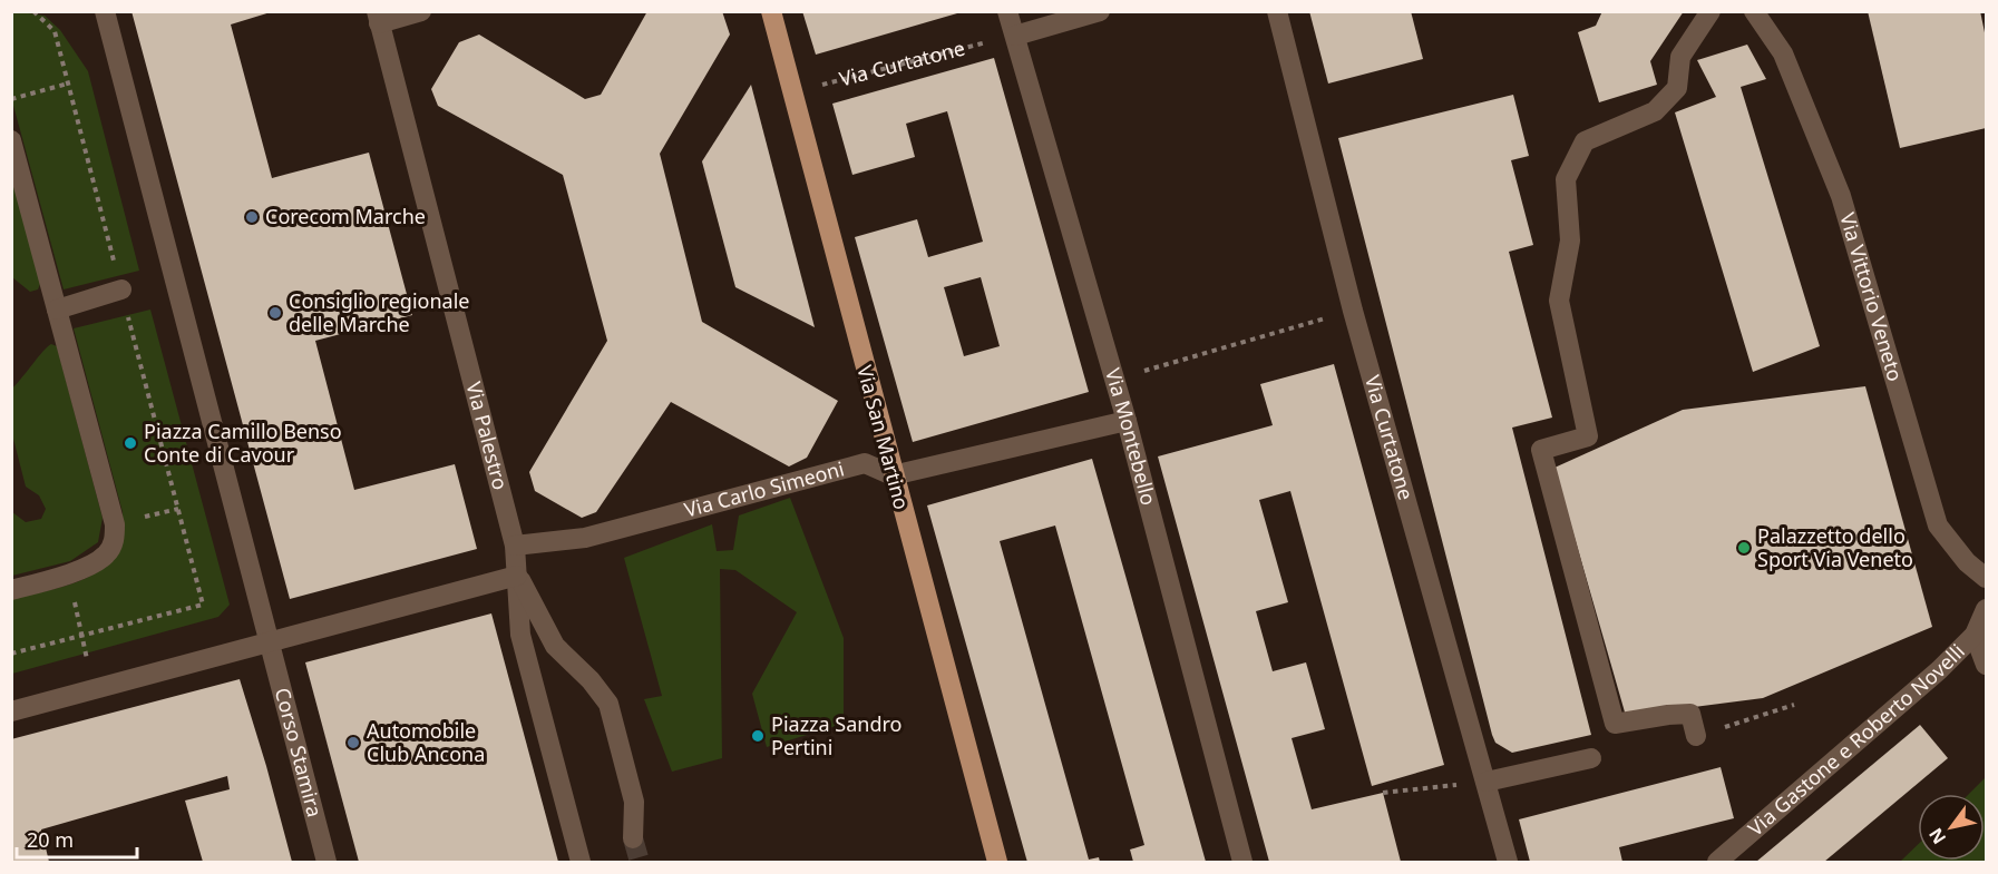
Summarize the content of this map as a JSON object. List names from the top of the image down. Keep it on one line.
{"streets":{"main road":["Via San Martino"],"street":["Via Curtatone","Via Vittorio Veneto","Via Palestro","Via Montebello","Via Carlo Simeoni","Via Gastone e Roberto Novelli","Corso Stamira"]},"crossings":[["Via Palestro","Via Carlo Simeoni"],["Via San Martino","Via Carlo Simeoni"]],"places":["Corecom Marche","Consiglio regionale delle Marche","Piazza Camillo Benso Conte di Cavour","Palazzetto dello Sport Via Veneto","Piazza Sandro Pertini","Automobile Club Ancona"],"scale_bar":"20 m","north":"bottom left"}
